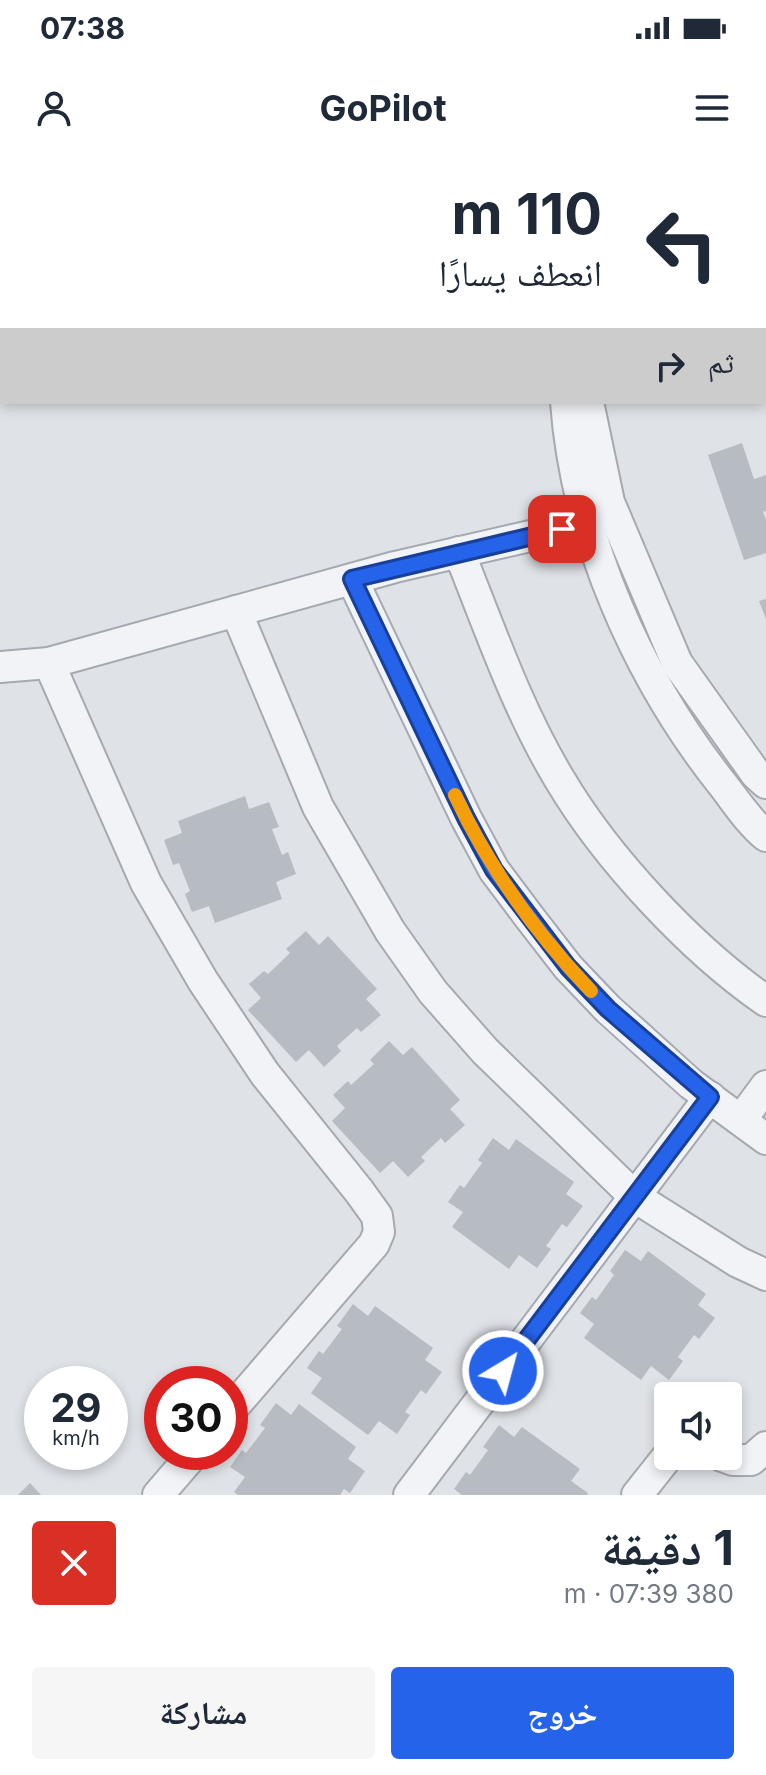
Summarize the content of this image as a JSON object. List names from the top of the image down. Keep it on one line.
{"page":{"status":"07:38","header":"GoPilot","turn":["110 m","انعطف يسارًا"],"then":"ثم","speed":"29 km/h","limit":"30","heading":["1 دقيقة","380 m · 07:39"],"buttons":["خروج","مشاركة"]}}
